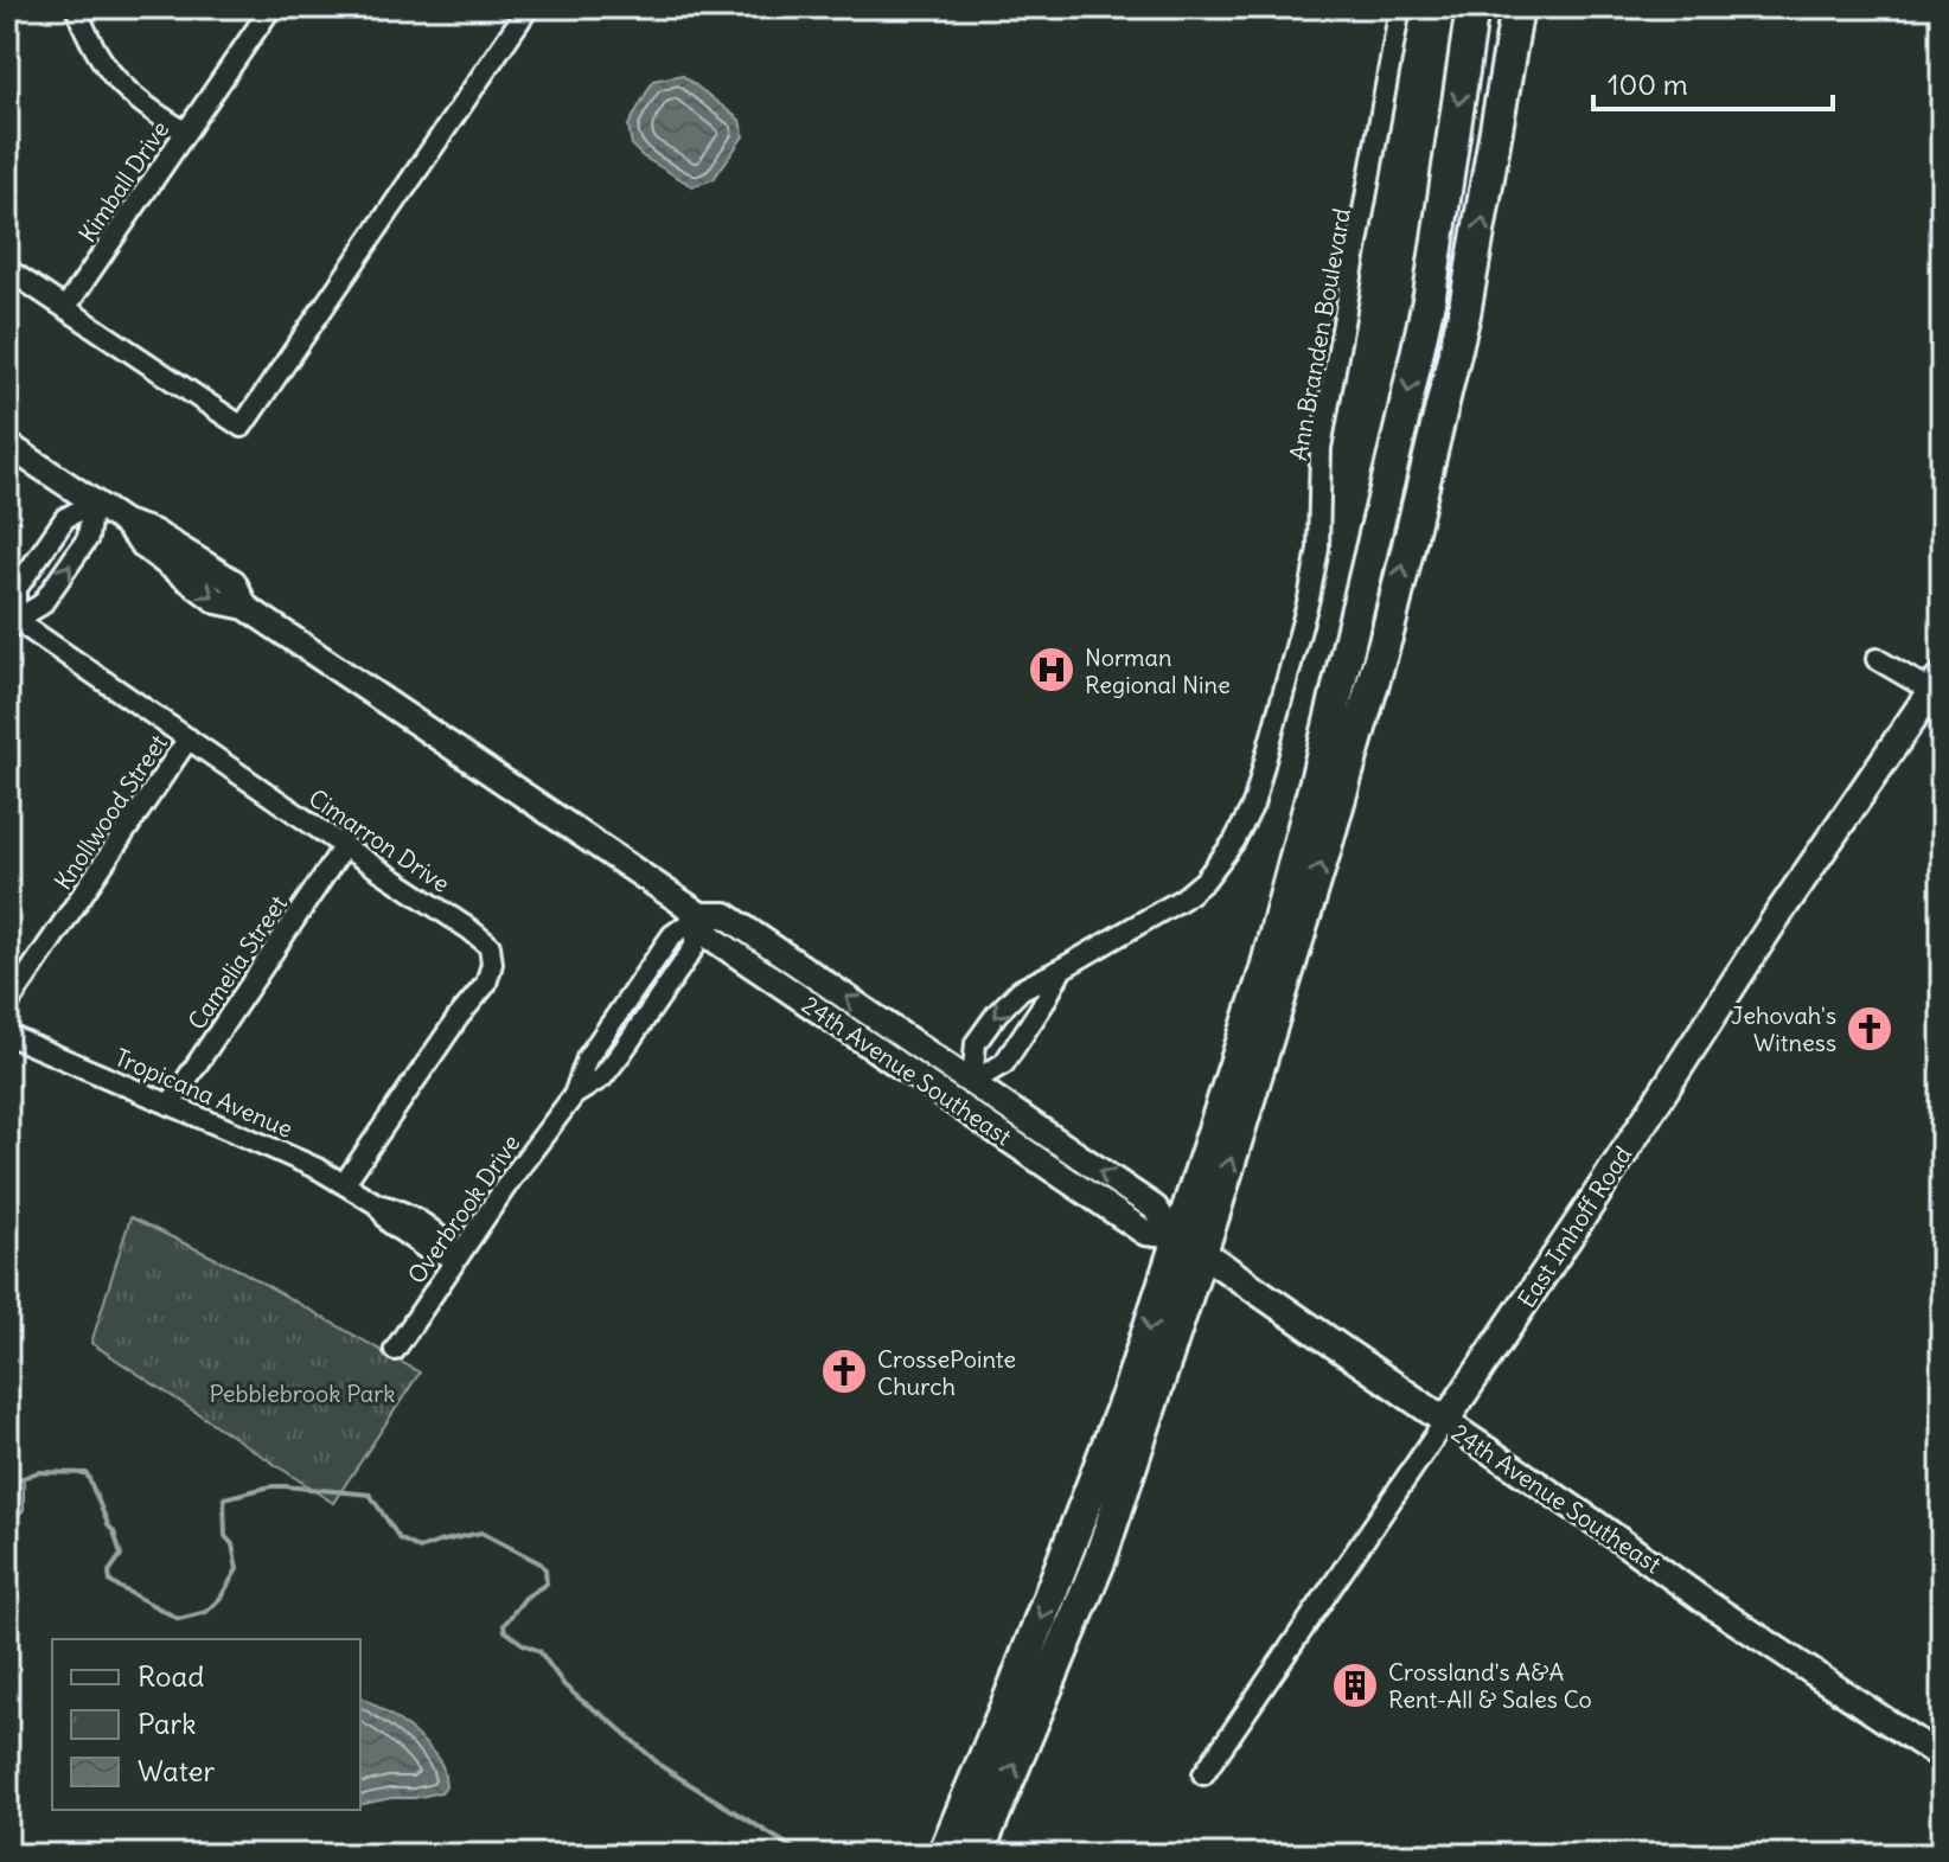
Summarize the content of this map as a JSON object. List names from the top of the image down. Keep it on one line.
{"streets":{"main road":["24th Avenue Southeast","East Imhoff Road"],"street":["Kimball Drive","Ann Branden Boulevard","Knollwood Street","Cimarron Drive","Camelia Street","Tropicana Avenue","Overbrook Drive"]},"crossings":[["Ann Branden Boulevard","24th Avenue Southeast"],["Knollwood Street","Cimarron Drive"],["Cimarron Drive","Camelia Street"],["Cimarron Drive","Tropicana Avenue"],["Camelia Street","Tropicana Avenue"],["24th Avenue Southeast","Overbrook Drive"],["24th Avenue Southeast","East Imhoff Road"],["Tropicana Avenue","Overbrook Drive"]],"parks":["Pebblebrook Park"],"places":{"hospital":["Norman Regional Nine"],"church":["Jehovah's Witness","CrossePointe Church"],"building":["Crossland's A&A Rent-All & Sales Co"]},"legend":["Road","Park","Water"],"scale_bar":"100 m"}
